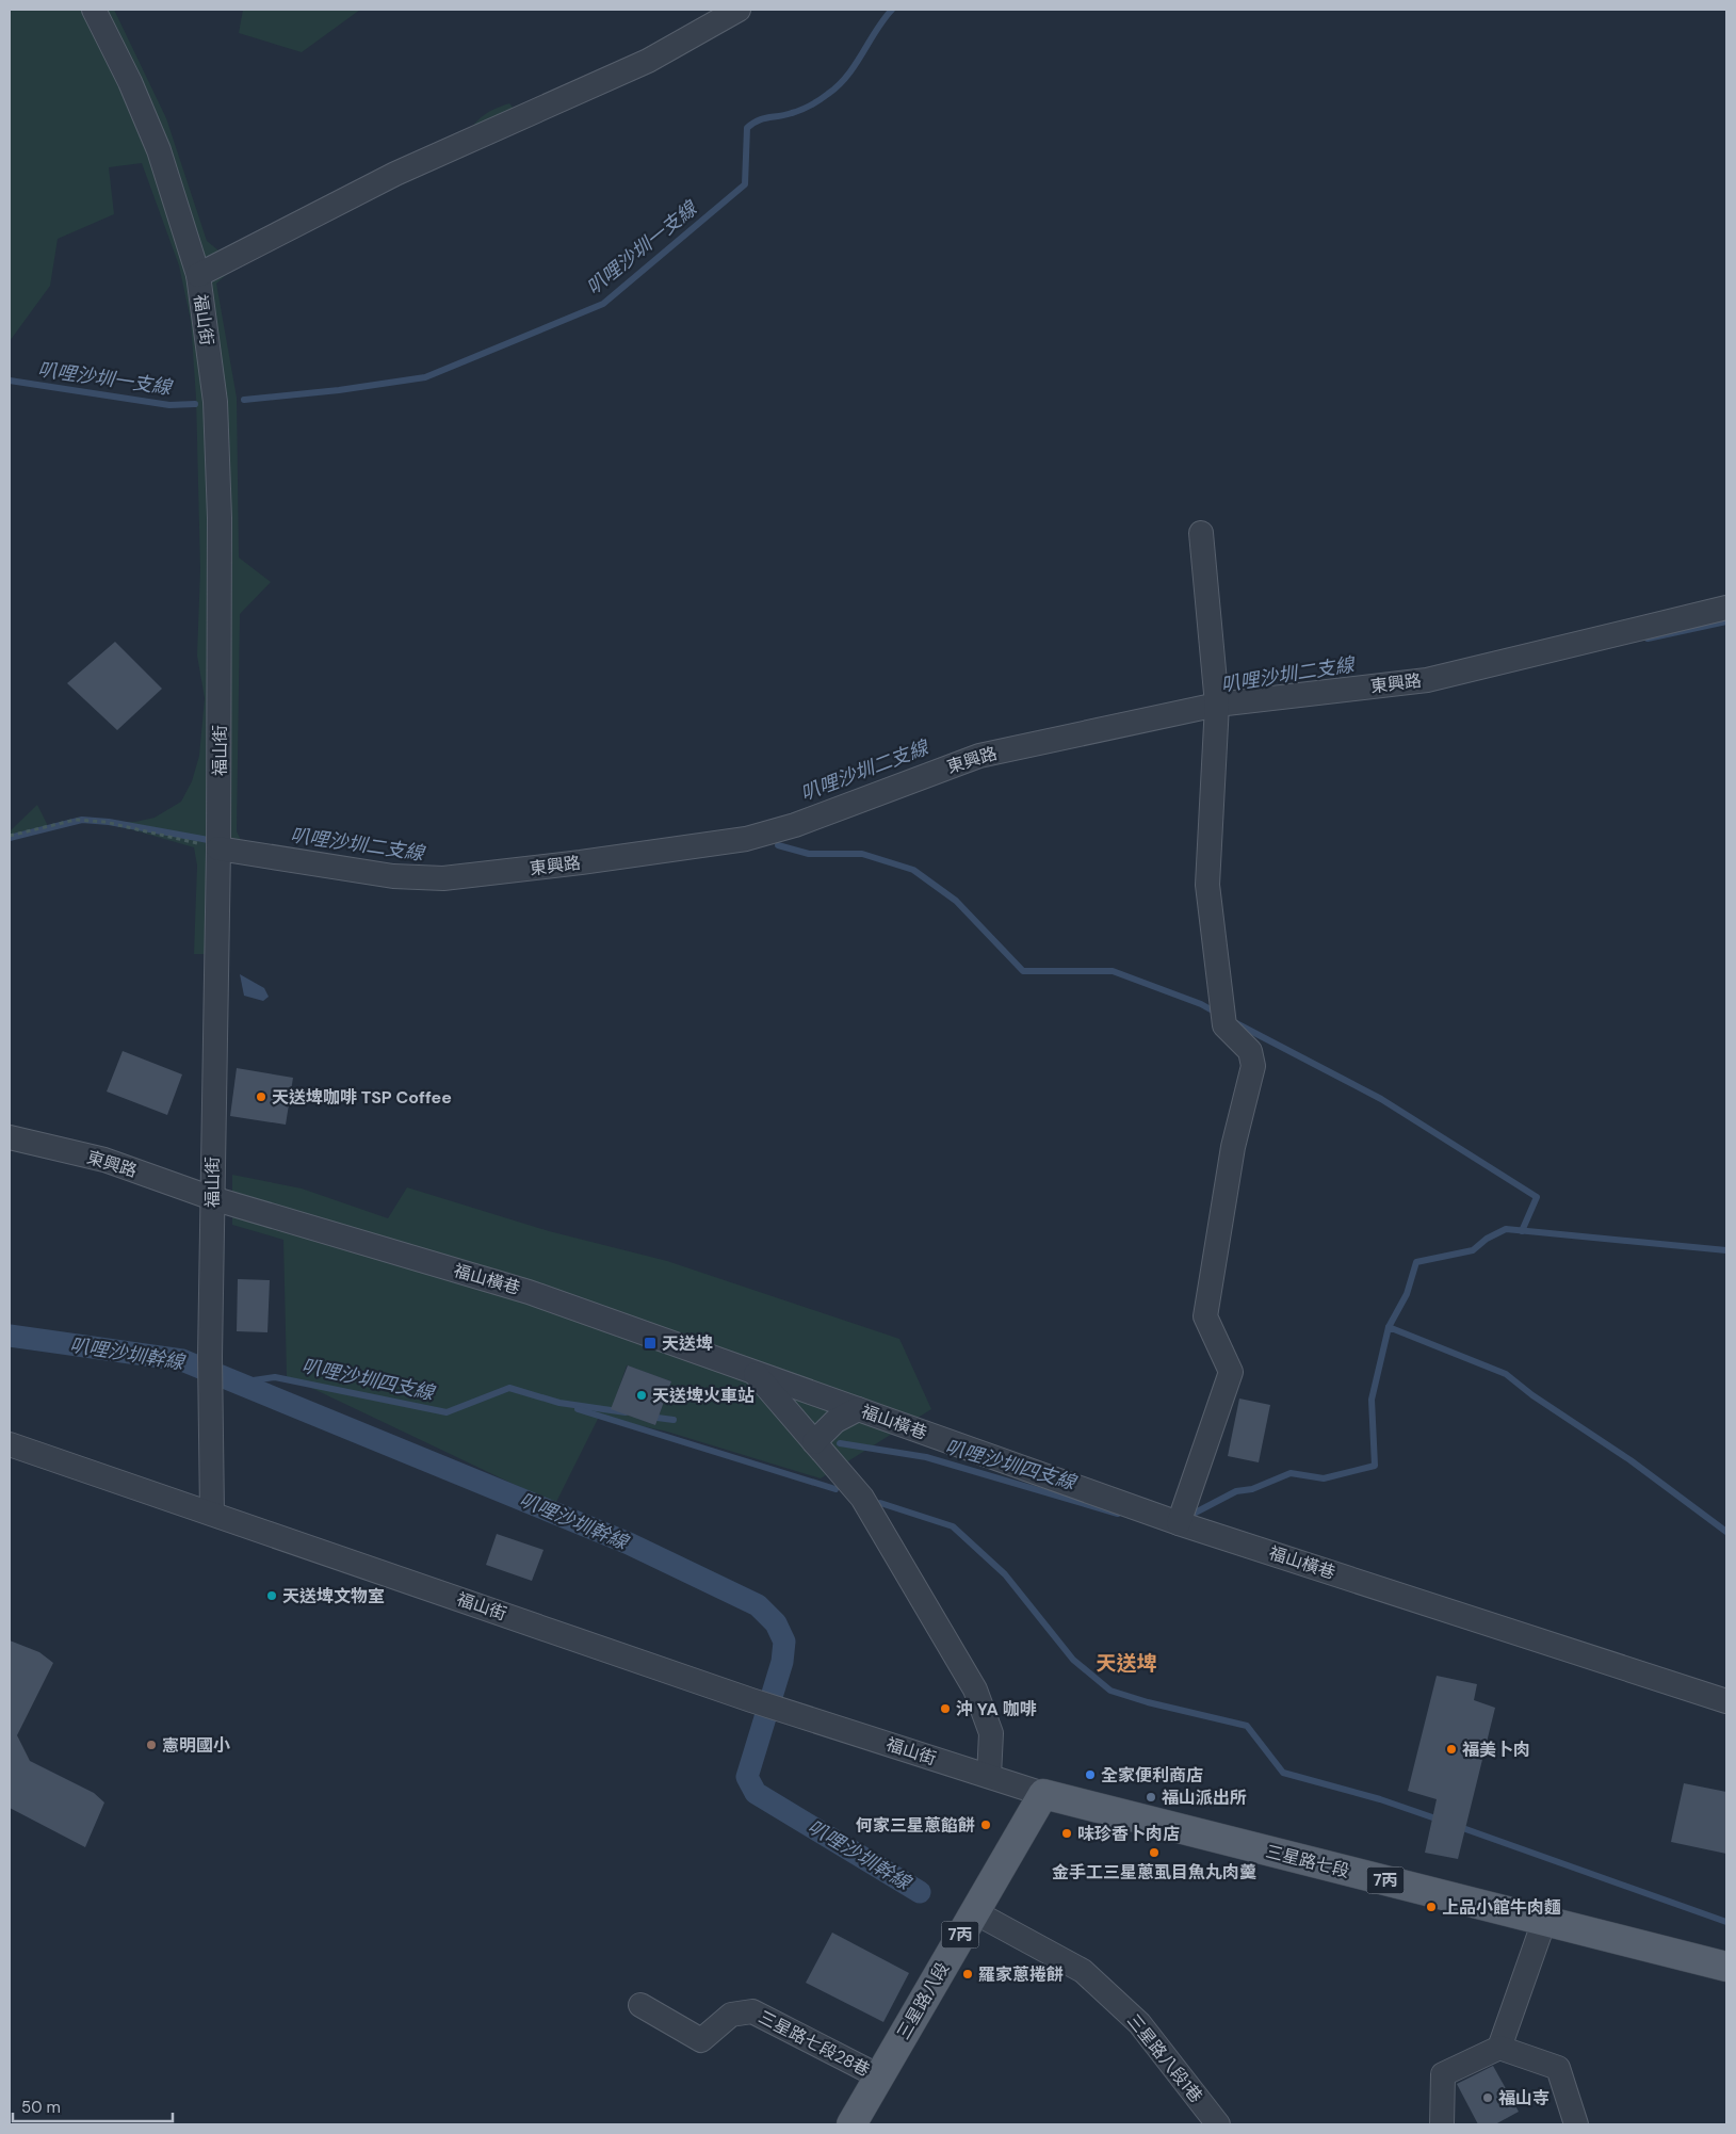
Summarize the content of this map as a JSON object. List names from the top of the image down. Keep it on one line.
{"streets":{"main road":["三星路七段","7丙","三星路八段"],"street":["福山街","東興路","福山橫巷","三星路七段28巷","三星路八段1巷"]},"crossings":[["福山街","東興路"],["福山街","福山橫巷"],["福山街","三星路七段"],["福山街","三星路八段"],["東興路","福山橫巷"],["三星路七段","三星路八段"],["三星路八段","三星路七段28巷"],["三星路八段","三星路八段1巷"]],"districts":["天送埤"],"water":["叭哩沙圳一支線","叭哩沙圳二支線","叭哩沙圳幹線","叭哩沙圳四支線"],"places":{"other":["天送埤咖啡 TSP Coffee","天送埤火車站","天送埤文物室","沖 YA 咖啡","憲明國小","福美卜肉","全家便利商店","福山派出所","何家三星蔥餡餅","味珍香卜肉店","金手工三星蔥虱目魚丸肉羹","上品小館牛肉麵","羅家蔥捲餅","福山寺"],"transit":["天送埤"]},"scale_bar":"50 m"}
